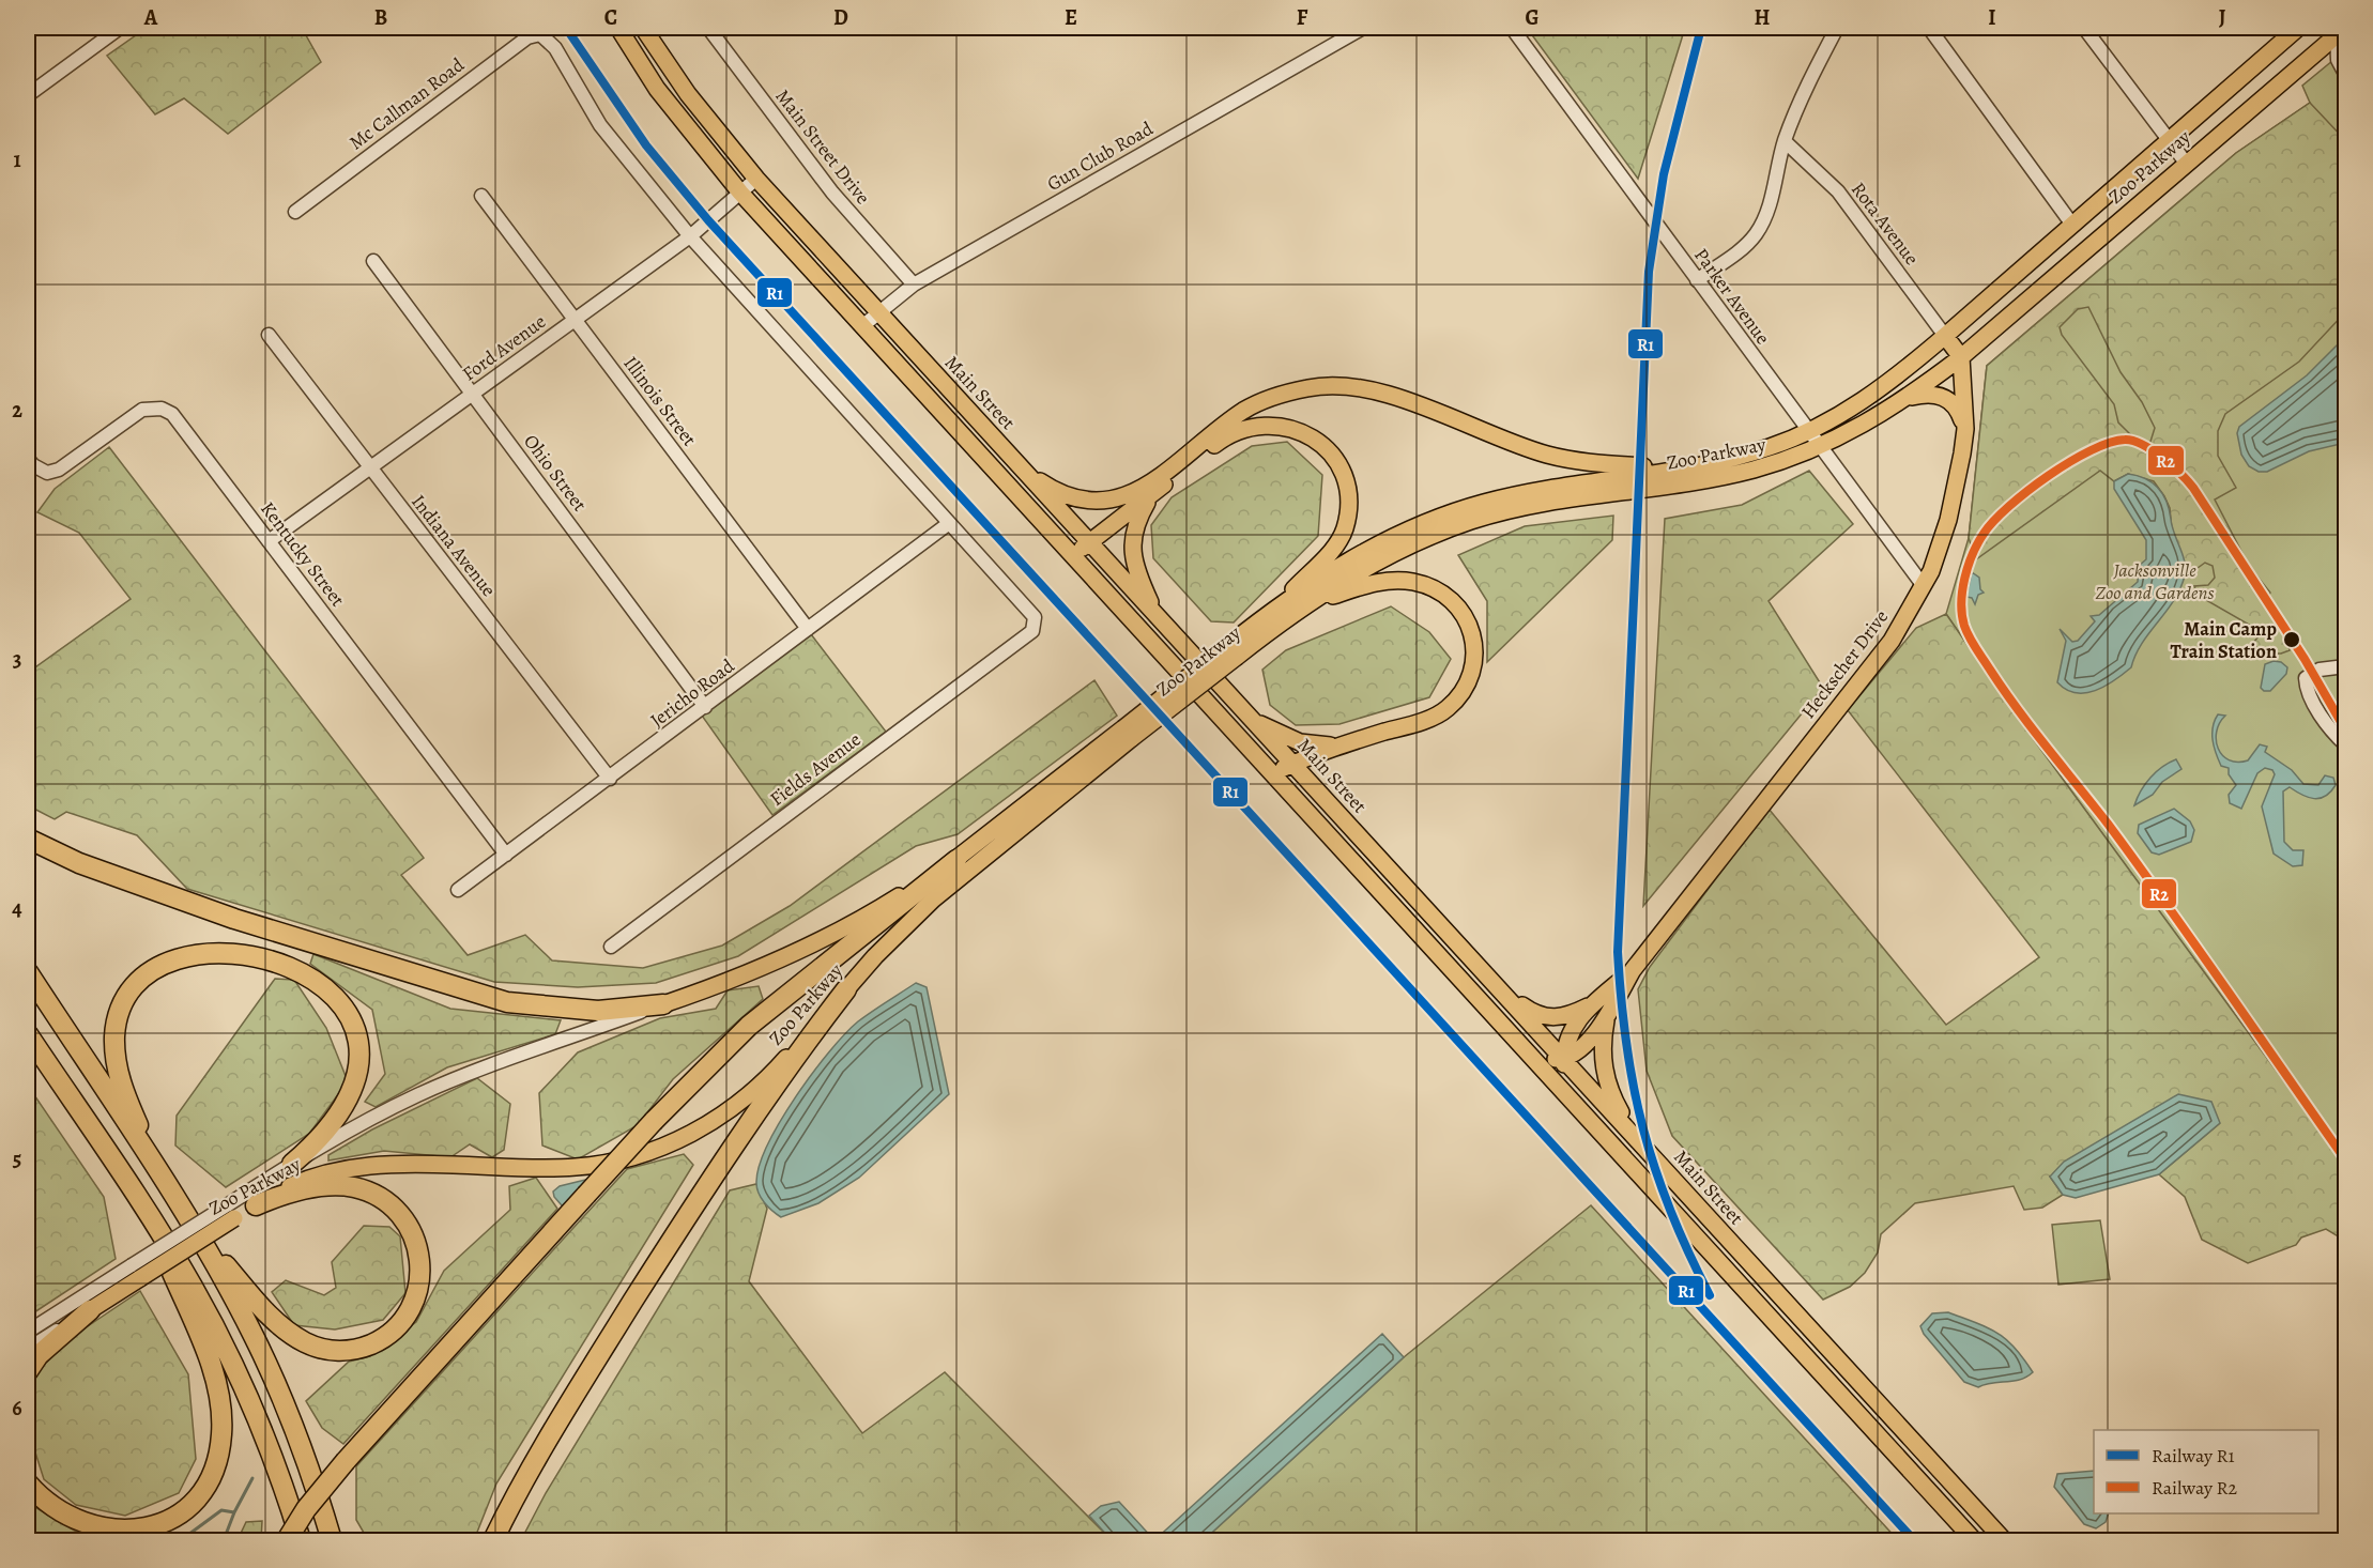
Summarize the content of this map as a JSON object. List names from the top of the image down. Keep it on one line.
{"streets":{"main road":["Zoo Parkway","Main Street","Heckscher Drive"],"street":["Mc Callman Road","Main Street Drive","Gun Club Road","Rota Avenue","Parker Avenue","Ford Avenue","Illinois Street","Ohio Street","Indiana Avenue","Kentucky Street","Jericho Road","Fields Avenue"]},"crossings":[["Mc Callman Road","Ford Avenue"],["Main Street Drive","Gun Club Road"],["Gun Club Road","Main Street"],["Zoo Parkway","Rota Avenue"],["Zoo Parkway","Parker Avenue"],["Zoo Parkway","Heckscher Drive"],["Parker Avenue","Heckscher Drive"],["Ford Avenue","Main Street"],["Ford Avenue","Illinois Street"],["Ford Avenue","Ohio Street"],["Ford Avenue","Indiana Avenue"],["Ford Avenue","Kentucky Street"],["Main Street","Heckscher Drive"],["Illinois Street","Jericho Road"],["Ohio Street","Jericho Road"],["Indiana Avenue","Jericho Road"],["Kentucky Street","Jericho Road"],["Jericho Road","Fields Avenue"]],"parks":["Jacksonville Zoo and Gardens"],"places":["Main Camp Train Station"],"lines":["rail line R1","rail line R2"],"legend":["Railway R1","Railway R2"],"grid":{"columns":["A","B","C","D","E","F","G","H","I","J"],"rows":["1","2","3","4","5","6"]}}
